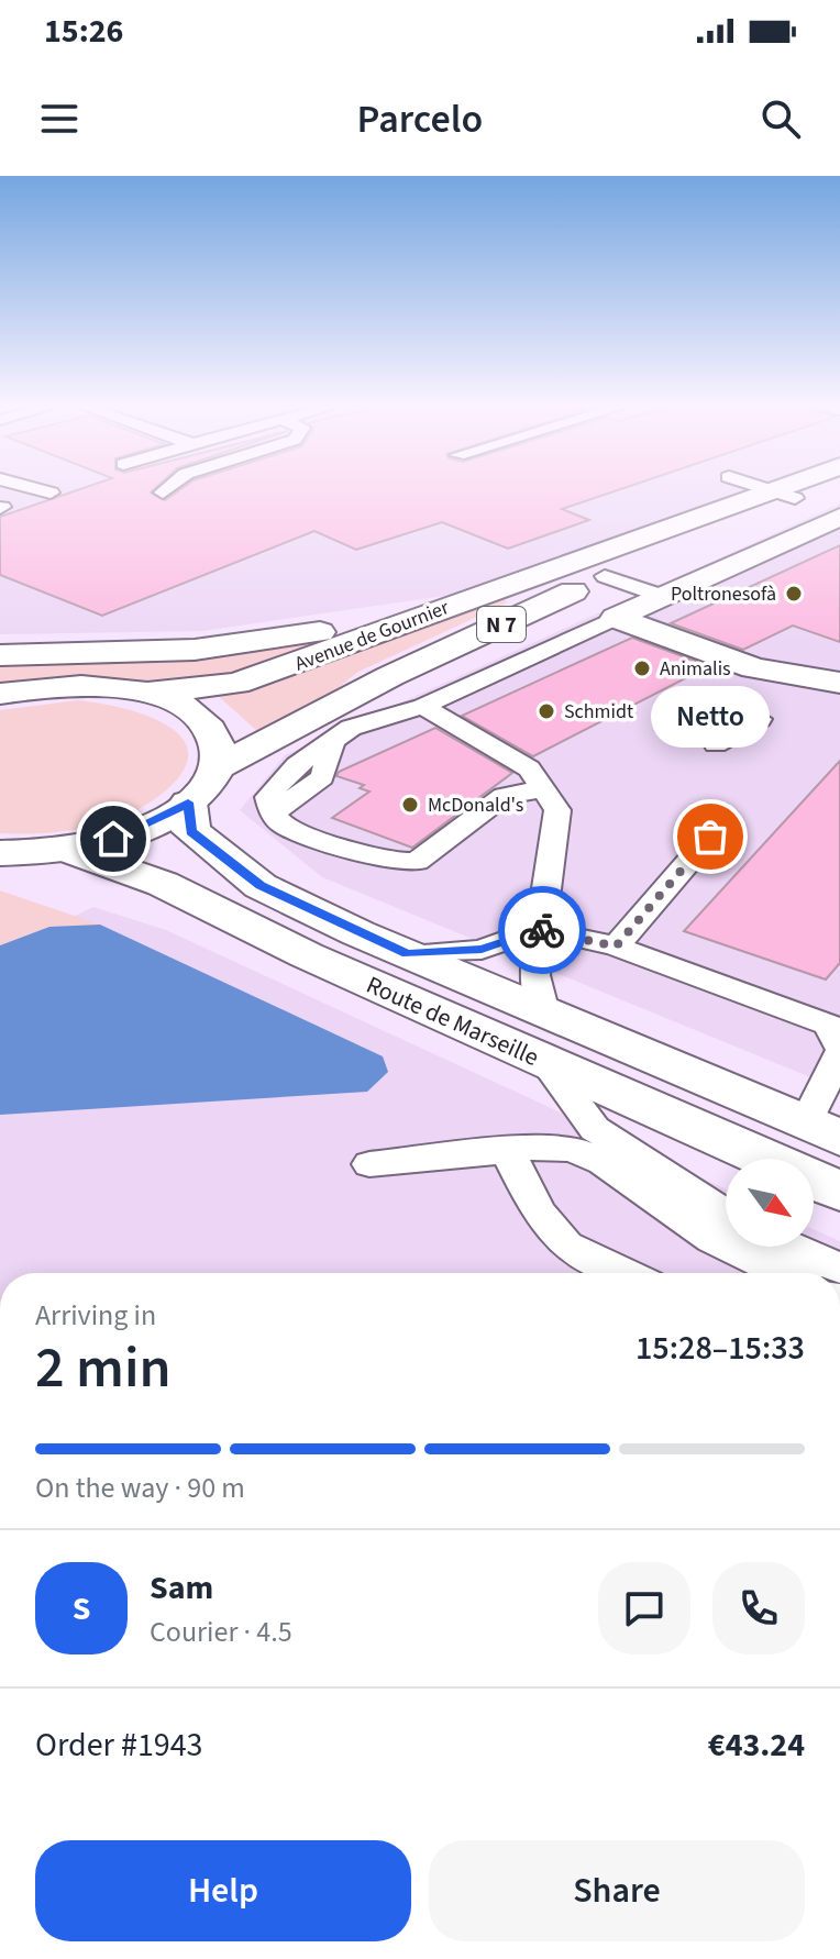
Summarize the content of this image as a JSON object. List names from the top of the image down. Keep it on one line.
{"streets":{"main road":["N 7","Avenue de Gournier","Route de Marseille"]},"crossings":[["N 7","Avenue de Gournier"]],"places":["Poltronesofà","Animalis","Schmidt","McDonald's","Netto"],"north":"bottom right","page":{"status":"15:26","header":"Parcelo","bubble":"Netto","heading":["2 min","Arriving in","15:28–15:33"],"panel":["Sam","Courier · 4.5","Order #1943","€43.24"],"bar":"On the way · 90 m","round":"S","buttons":["Help","Share"]}}
